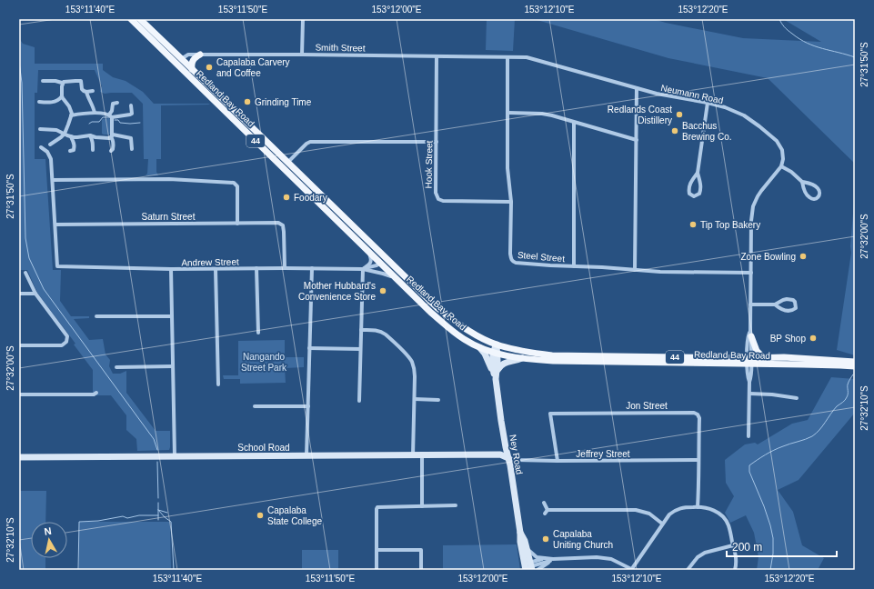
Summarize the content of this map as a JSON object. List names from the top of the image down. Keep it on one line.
{"streets":{"main road":["Redland Bay Road","44"],"street":["Smith Street","Neumann Road","Hook Street","Saturn Street","Steel Street","Andrew Street","Jon Street","School Road","Jeffrey Street","Ney Road"]},"crossings":[["Smith Street","Neumann Road"],["Smith Street","Redland Bay Road"],["Smith Street","Hook Street"],["Smith Street","Steel Street"],["Neumann Road","Steel Street"],["Redland Bay Road","Andrew Street"],["Redland Bay Road","Ney Road"],["Hook Street","Steel Street"],["Saturn Street","Andrew Street"],["Jon Street","Jeffrey Street"],["School Road","Jeffrey Street"],["School Road","Ney Road"],["Jeffrey Street","Ney Road"]],"parks":["Nangando Street Park"],"places":["Capalaba Carvery and Coffee","Grinding Time","Redlands Coast Distillery","Bacchus Brewing Co.","Foodary","Tip Top Bakery","Zone Bowling","Mother Hubbard's Convenience Store","BP Shop","Capalaba State College","Capalaba Uniting Church"],"scale_bar":"200 m","north":"top","coordinates":["153°11'40\"E","153°11'50\"E","153°12'00\"E","153°12'10\"E","153°12'20\"E","27°31'50\"S","27°32'00\"S","27°32'10\"S"]}
